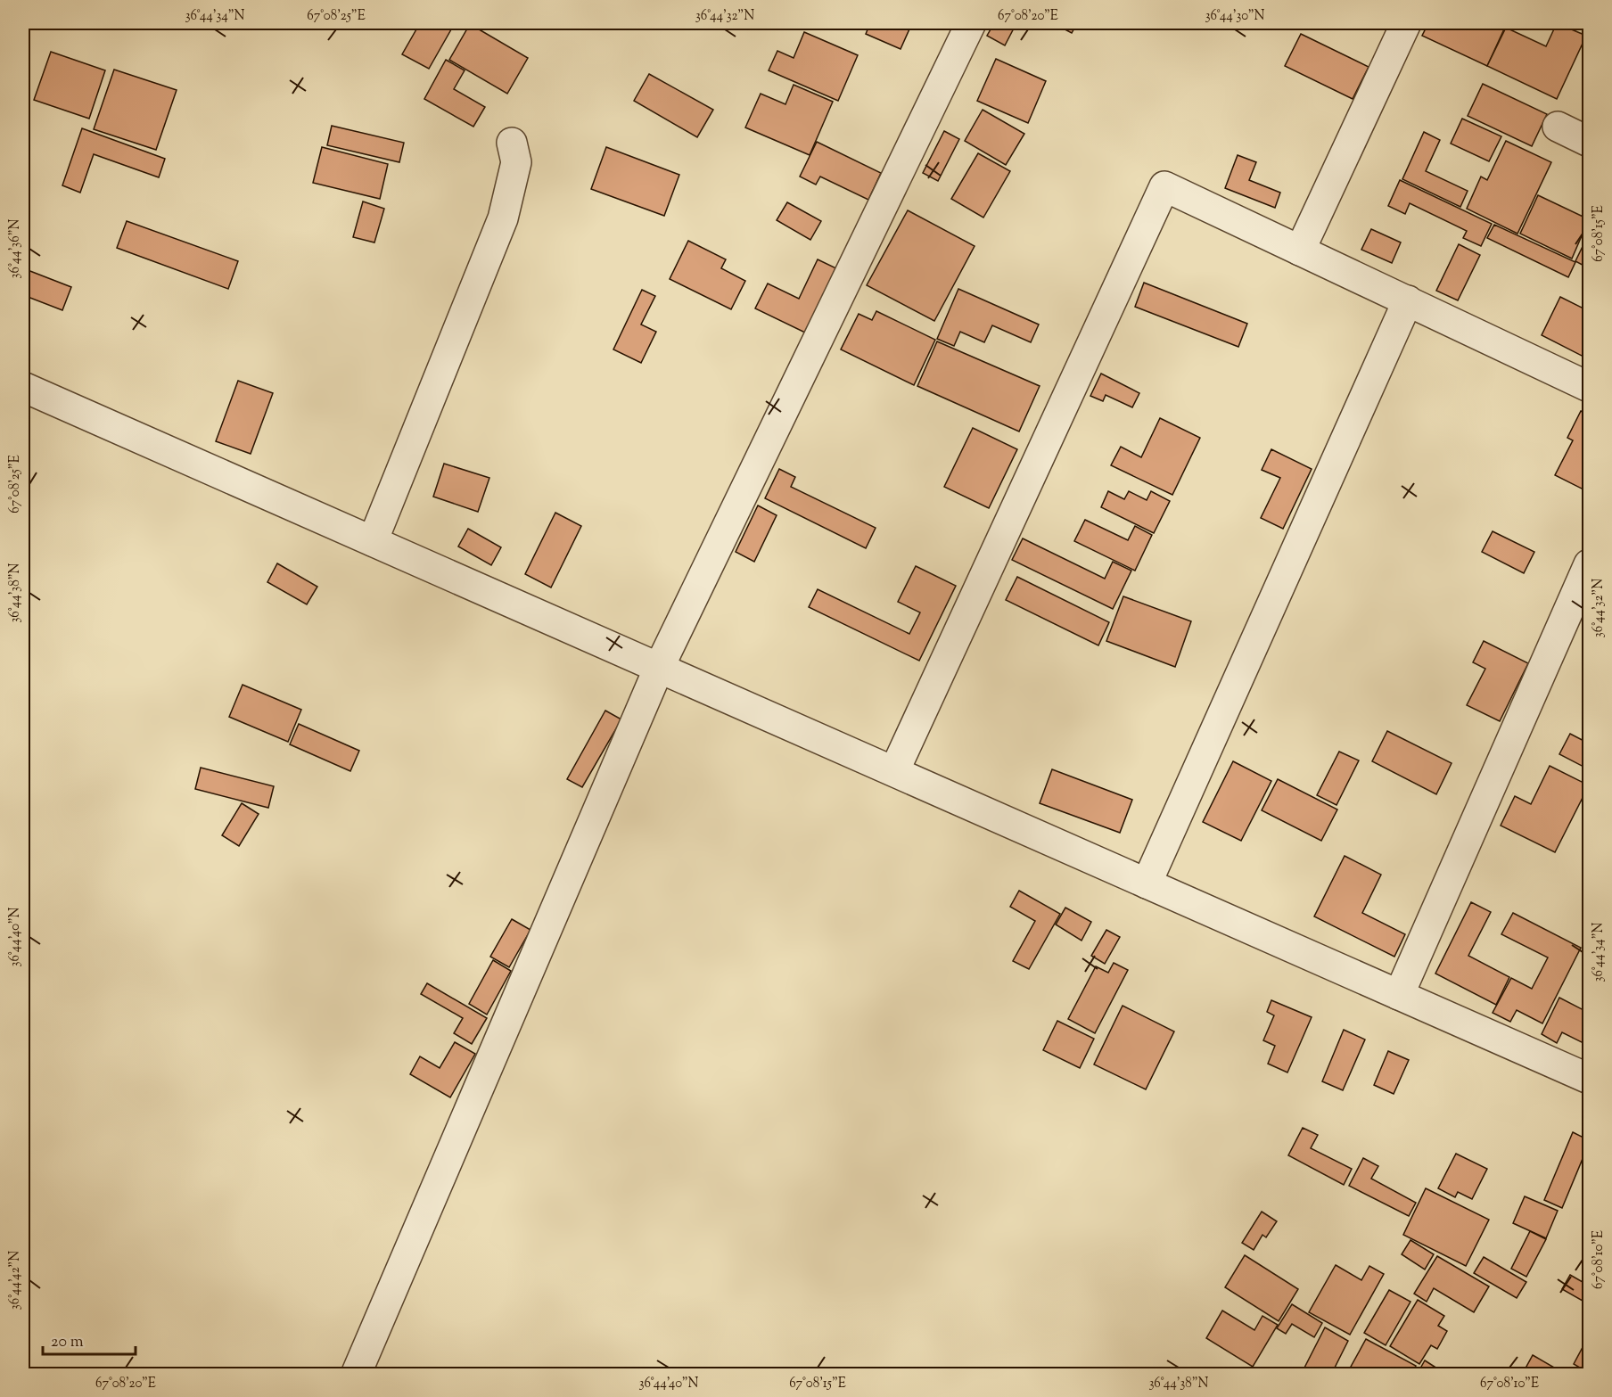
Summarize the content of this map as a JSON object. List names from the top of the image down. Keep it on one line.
{"scale_bar":"20 m","coordinates":["36°44'34\"N","67°08'25\"E","36°44'32\"N","67°08'20\"E","36°44'30\"N","67°08'15\"E","36°44'36\"N","36°44'38\"N","36°44'40\"N","67°08'10\"E","36°44'42\"N"]}
